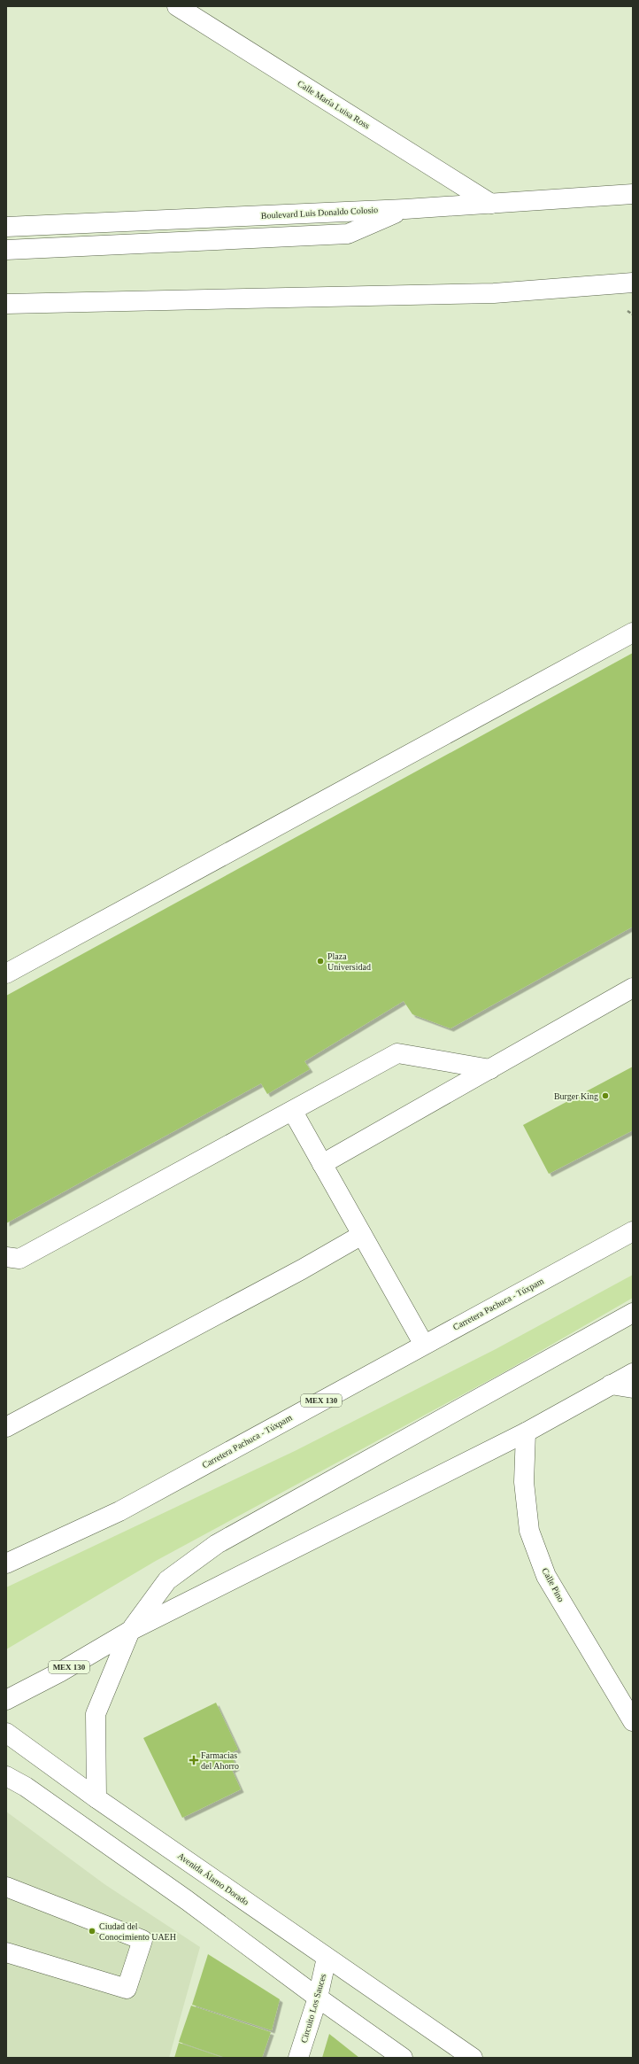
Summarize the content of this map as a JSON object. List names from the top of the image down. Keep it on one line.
{"streets":{"main road":["Calle María Luisa Ross","Boulevard Luis Donaldo Colosio","Carretera Pachuca - Túxpam","MEX 130","Calle Pino","Avenida Álamo Dorado","Circuito Los Sauces"]},"crossings":[["Calle María Luisa Ross","Boulevard Luis Donaldo Colosio"],["MEX 130","Calle Pino"],["Avenida Álamo Dorado","Circuito Los Sauces"]],"places":{"other":["Plaza Universidad","Burger King","Ciudad del Conocimiento UAEH"],"health":["Farmacias del Ahorro"]}}
